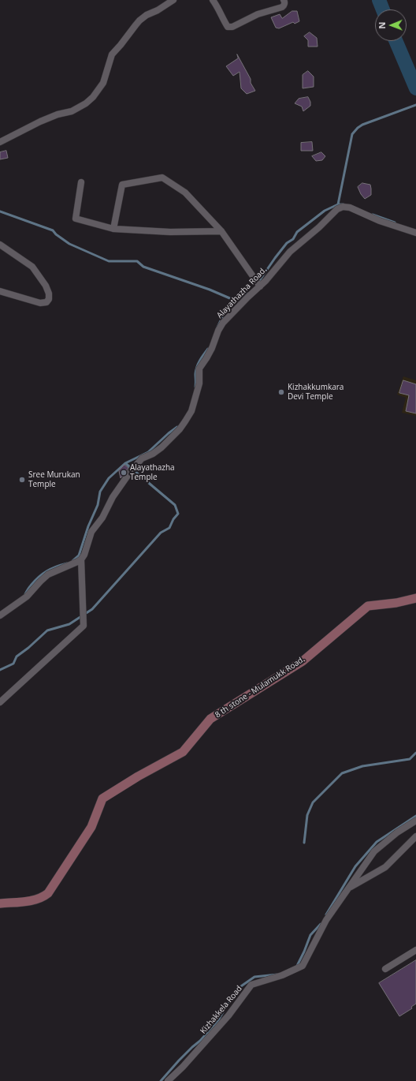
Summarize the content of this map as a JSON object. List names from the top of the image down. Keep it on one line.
{"streets":{"main road":["8 th stone - Mulamukk Road."],"street":["Alayathazha Road.","Kizhakkela Road"]},"places":["Kizhakkumkara Devi Temple","Alayathazha Temple","Sree Murukan Temple"],"north":"left"}
